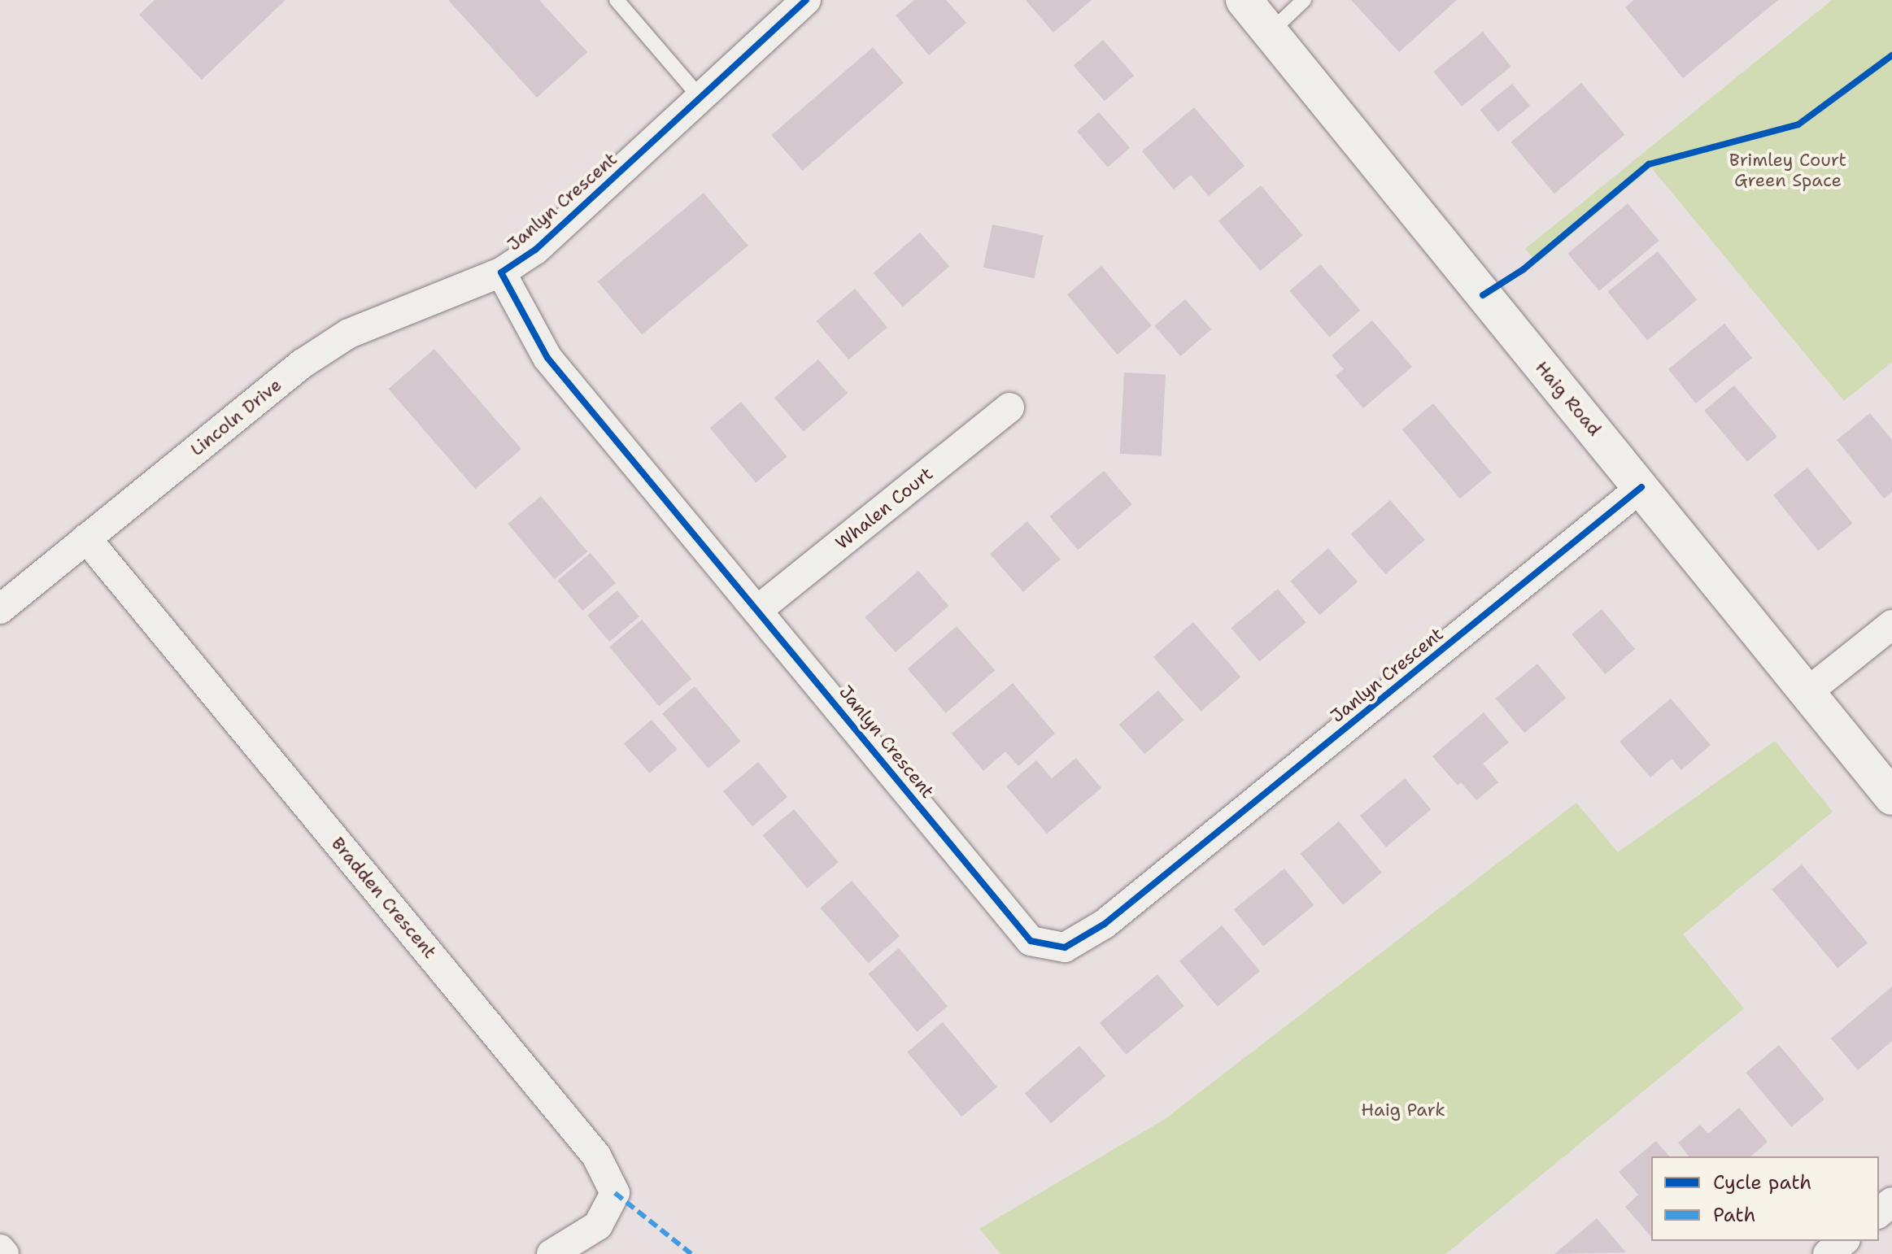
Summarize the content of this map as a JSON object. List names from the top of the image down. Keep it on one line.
{"streets":{"street":["Janlyn Crescent","Haig Road","Lincoln Drive","Whalen Court","Bradden Crescent"]},"crossings":[["Janlyn Crescent","Haig Road"],["Janlyn Crescent","Lincoln Drive"],["Janlyn Crescent","Whalen Court"],["Lincoln Drive","Bradden Crescent"]],"parks":["Brimley Court Green Space","Haig Park"],"legend":["Cycle path","Path"]}
